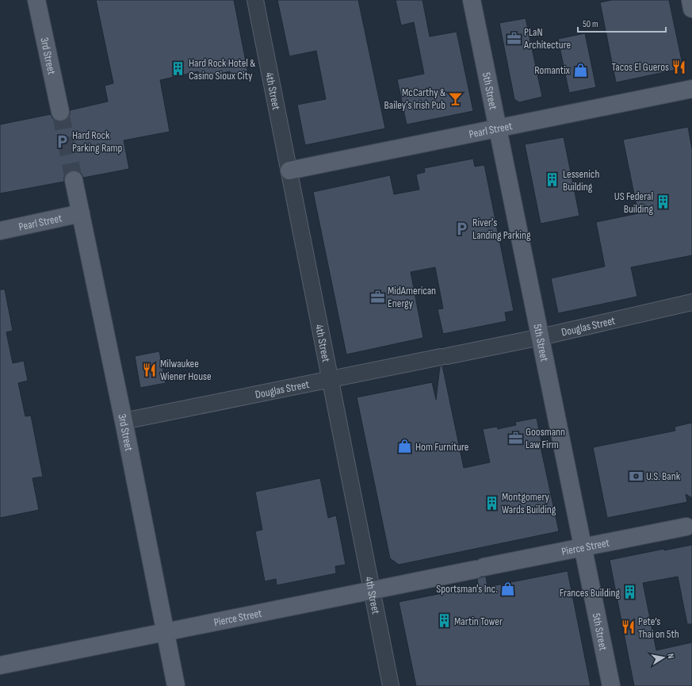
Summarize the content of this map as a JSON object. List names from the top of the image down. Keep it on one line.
{"streets":{"main road":["3rd Street","5th Street","Pearl Street","Pierce Street"],"street":["4th Street","Douglas Street"]},"crossings":[["3rd Street","Pearl Street"],["3rd Street","Douglas Street"],["3rd Street","Pierce Street"],["4th Street","Pearl Street"],["4th Street","Douglas Street"],["4th Street","Pierce Street"],["5th Street","Pearl Street"],["5th Street","Douglas Street"],["5th Street","Pierce Street"]],"places":{"office":["PLaN Architecture","MidAmerican Energy","Goosmann Law Firm"],"restaurant":["Tacos El Gueros","Milwaukee Wiener House","Pete’s Thai on 5th"],"building":["Hard Rock Hotel & Casino Sioux City","Lessenich Building","US Federal Building","Montgomery Wards Building","Frances Building","Martin Tower"],"shop":["Romantix","Hom Furniture","Sportsman's Inc."],"bar":["McCarthy & Bailey's Irish Pub"],"parking":["Hard Rock Parking Ramp","River's Landing Parking"],"bank":["U.S. Bank"]},"scale_bar":"50 m","north":"right"}
